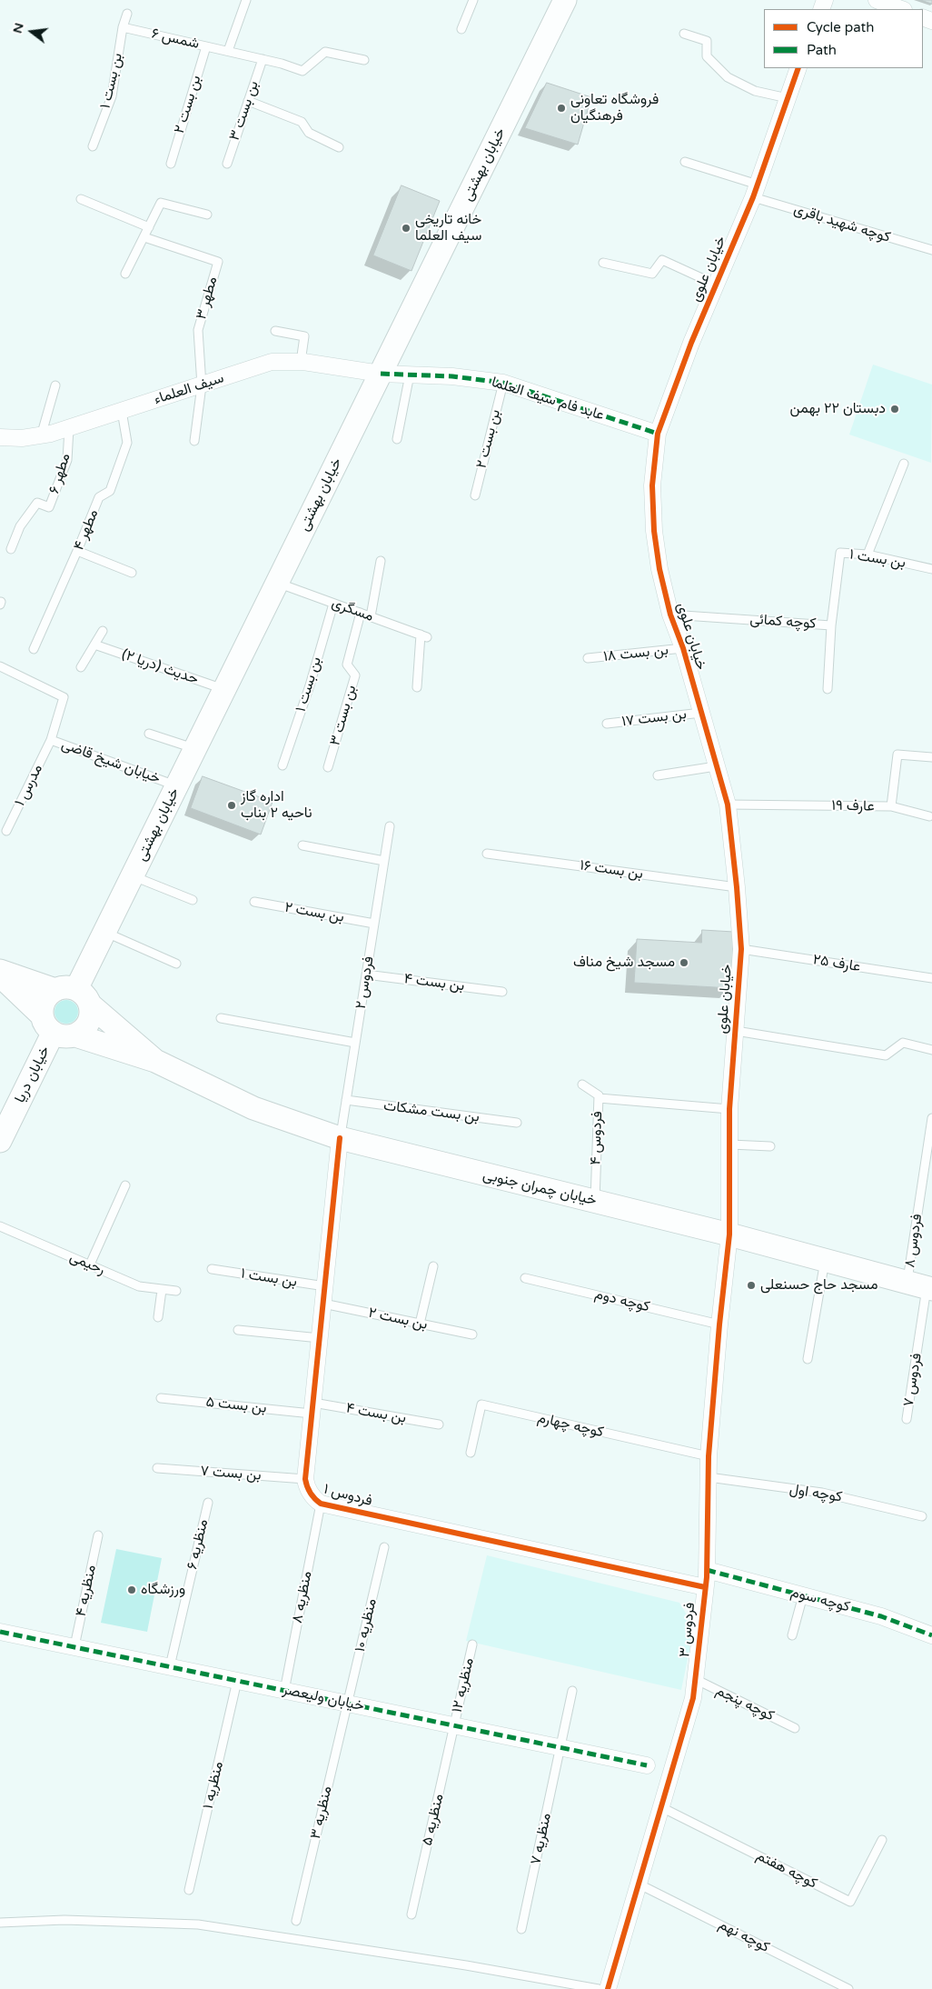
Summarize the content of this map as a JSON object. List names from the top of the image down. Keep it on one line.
{"streets":{"main road":["خیابان بهشتی","خیابان دریا","خیابان چمران جنوبی"],"street":["خیابان علوی","سیف العلماء","عابد فام سیف العلما","فردوس ۱","کوچه سوم","فردوس ۳","خیابان ولیعصر"],"lane":["شمس ۶","بن بست ۱","بن بست ۲","بن بست ۳","کوچه شهید باقری","مطهر ۳","مطهر ۶","مطهر ۴","مسگری","کوچه کمائی","بن بست ۱۸","حدیث (دریا ۲)","بن بست ۱۷","خیابان شیخ قاضی","مدرس ۱","عارف ۱۹","بن بست ۱۶","عارف ۲۵","فردوس ۲","بن بست ۴","بن بست مشکات","فردوس ۴","فردوس ۸","رحیمی","کوچه دوم","فردوس ۷","بن بست ۵","کوچه چهارم","بن بست ۷","کوچه اول","منظریه ۶","منظریه ۴","منظریه ۸","منظریه ۱۰","منظریه ۱۲","کوچه پنجم","منظریه ۱","منظریه ۳","منظریه ۵","منظریه ۷","کوچه هفتم","کوچه نهم"]},"crossings":[["شمس ۶","بن بست ۱"],["شمس ۶","بن بست ۲"],["شمس ۶","بن بست ۳"],["بن بست ۱","مسگری"],["بن بست ۱","کوچه کمائی"],["بن بست ۱","فردوس ۱"],["بن بست ۲","عابد فام سیف العلما"],["بن بست ۲","فردوس ۲"],["بن بست ۲","فردوس ۱"],["بن بست ۳","مسگری"],["خیابان بهشتی","سیف العلماء"],["خیابان بهشتی","عابد فام سیف العلما"],["خیابان بهشتی","مسگری"],["خیابان بهشتی","حدیث (دریا ۲)"],["خیابان بهشتی","خیابان شیخ قاضی"],["خیابان بهشتی","خیابان دریا"],["خیابان بهشتی","خیابان چمران جنوبی"],["کوچه شهید باقری","خیابان علوی"],["خیابان علوی","عابد فام سیف العلما"],["خیابان علوی","کوچه کمائی"],["خیابان علوی","بن بست ۱۸"],["خیابان علوی","بن بست ۱۷"],["خیابان علوی","عارف ۱۹"],["خیابان علوی","بن بست ۱۶"],["خیابان علوی","عارف ۲۵"],["خیابان علوی","خیابان چمران جنوبی"],["خیابان علوی","فردوس ۳"],["مطهر ۳","سیف العلماء"],["سیف العلماء","عابد فام سیف العلما"],["سیف العلماء","مطهر ۶"],["سیف العلماء","مطهر ۴"],["خیابان شیخ قاضی","مدرس ۱"],["فردوس ۲","بن بست ۴"],["فردوس ۲","بن بست مشکات"],["فردوس ۲","خیابان چمران جنوبی"],["فردوس ۲","فردوس ۱"],["بن بست ۴","بن بست ۵"],["بن بست ۴","فردوس ۱"],["خیابان دریا","خیابان چمران جنوبی"],["فردوس ۴","خیابان چمران جنوبی"],["خیابان چمران جنوبی","فردوس ۸"],["خیابان چمران جنوبی","فردوس ۷"],["خیابان چمران جنوبی","فردوس ۱"],["خیابان چمران جنوبی","فردوس ۳"],["فردوس ۸","فردوس ۷"],["کوچه دوم","فردوس ۳"],["بن بست ۵","فردوس ۱"],["کوچه چهارم","فردوس ۳"],["بن بست ۷","فردوس ۱"],["کوچه اول","فردوس ۳"],["فردوس ۱","منظریه ۸"],["فردوس ۱","فردوس ۳"],["منظریه ۶","خیابان ولیعصر"],["منظریه ۴","خیابان ولیعصر"],["منظریه ۸","خیابان ولیعصر"],["کوچه سوم","فردوس ۳"],["منظریه ۱۰","خیابان ولیعصر"],["منظریه ۱۰","منظریه ۳"],["فردوس ۳","کوچه پنجم"],["فردوس ۳","کوچه هفتم"],["فردوس ۳","کوچه نهم"],["منظریه ۱۲","خیابان ولیعصر"],["منظریه ۱۲","منظریه ۵"],["خیابان ولیعصر","منظریه ۱"],["خیابان ولیعصر","منظریه ۳"],["خیابان ولیعصر","منظریه ۵"],["خیابان ولیعصر","منظریه ۷"]],"places":["فروشگاه تعاونی فرهنگیان","خانه تاریخی سیف العلما","دبستان ۲۲ بهمن","اداره گاز ناحیه ۲ بناب","مسجد شیخ مناف","مسجد حاج حسنعلی","ورزشگاه"],"legend":["Cycle path","Path"],"north":"left"}
